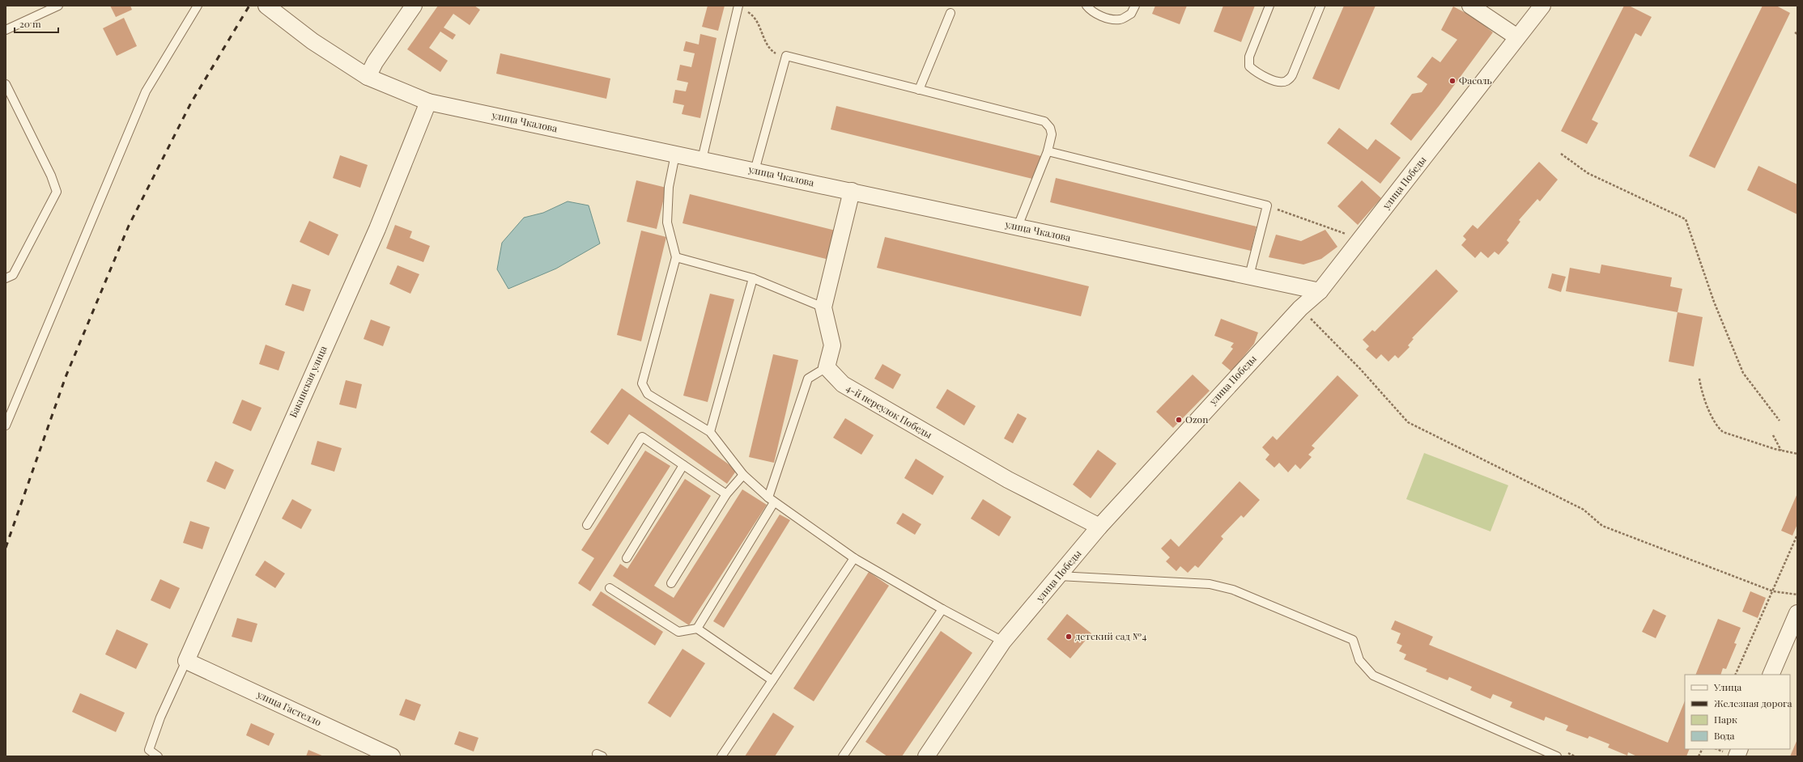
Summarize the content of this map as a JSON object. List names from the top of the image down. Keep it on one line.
{"streets":{"street":["улица Чкалова","улица Победы","Бакинская улица","4-й переулок Победы","улица Гастелло"]},"crossings":[["улица Чкалова","улица Победы"],["улица Чкалова","Бакинская улица"],["улица Победы","4-й переулок Победы"],["Бакинская улица","улица Гастелло"]],"places":["Фасоль","Ozon","детский сад №4"],"legend":["Улица","Железная дорога","Парк","Вода"],"scale_bar":"20 m"}
